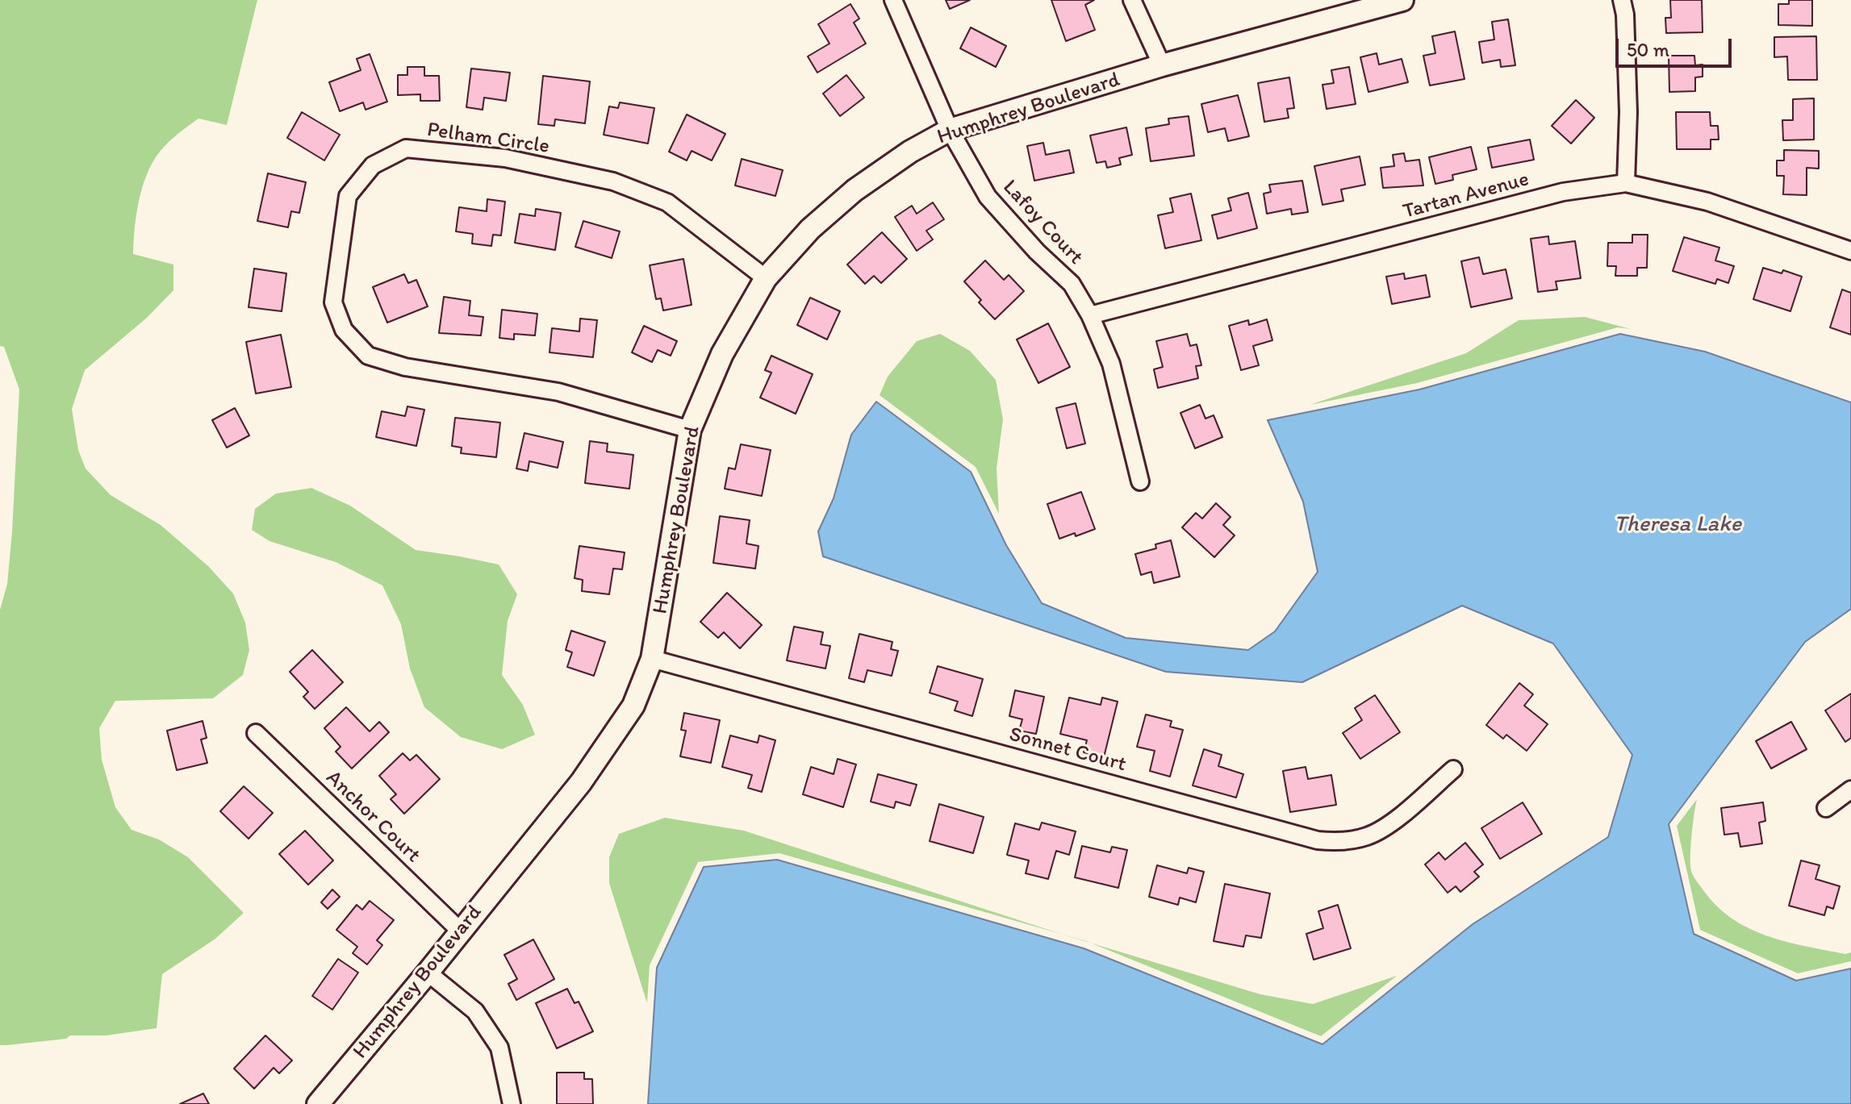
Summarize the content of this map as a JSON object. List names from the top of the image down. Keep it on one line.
{"streets":{"street":["Humphrey Boulevard","Pelham Circle","Tartan Avenue","Lafoy Court","Sonnet Court","Anchor Court"]},"crossings":[["Humphrey Boulevard","Pelham Circle"],["Humphrey Boulevard","Lafoy Court"],["Humphrey Boulevard","Sonnet Court"],["Humphrey Boulevard","Anchor Court"],["Tartan Avenue","Lafoy Court"]],"water":["Theresa Lake"],"scale_bar":"50 m"}
